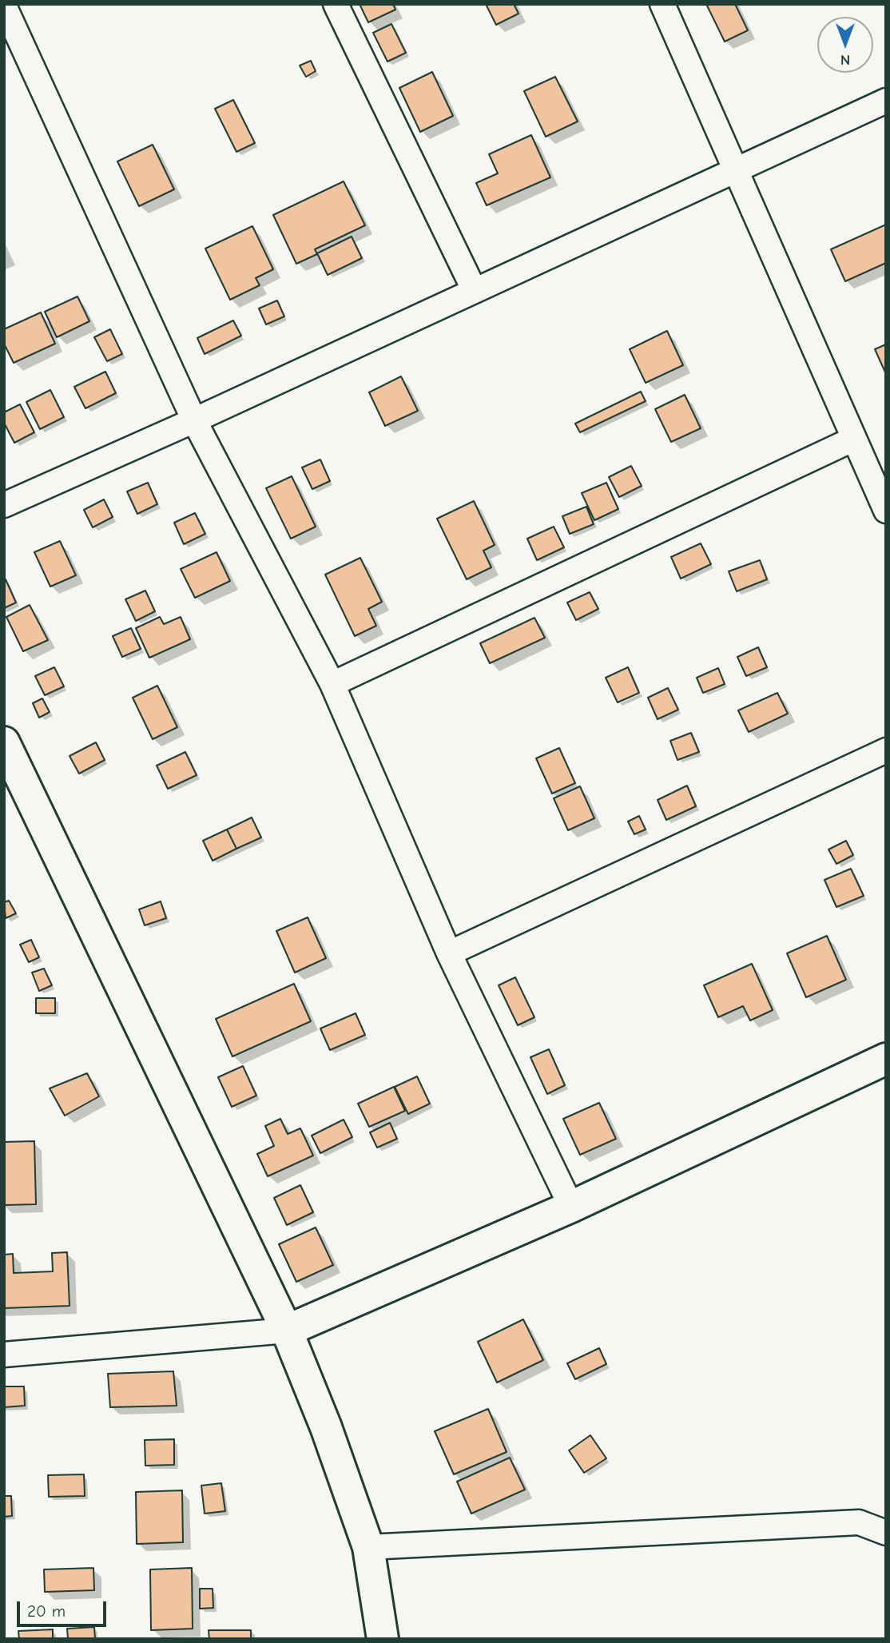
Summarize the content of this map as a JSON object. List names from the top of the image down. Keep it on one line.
{"scale_bar":"20 m","north":"bottom"}
